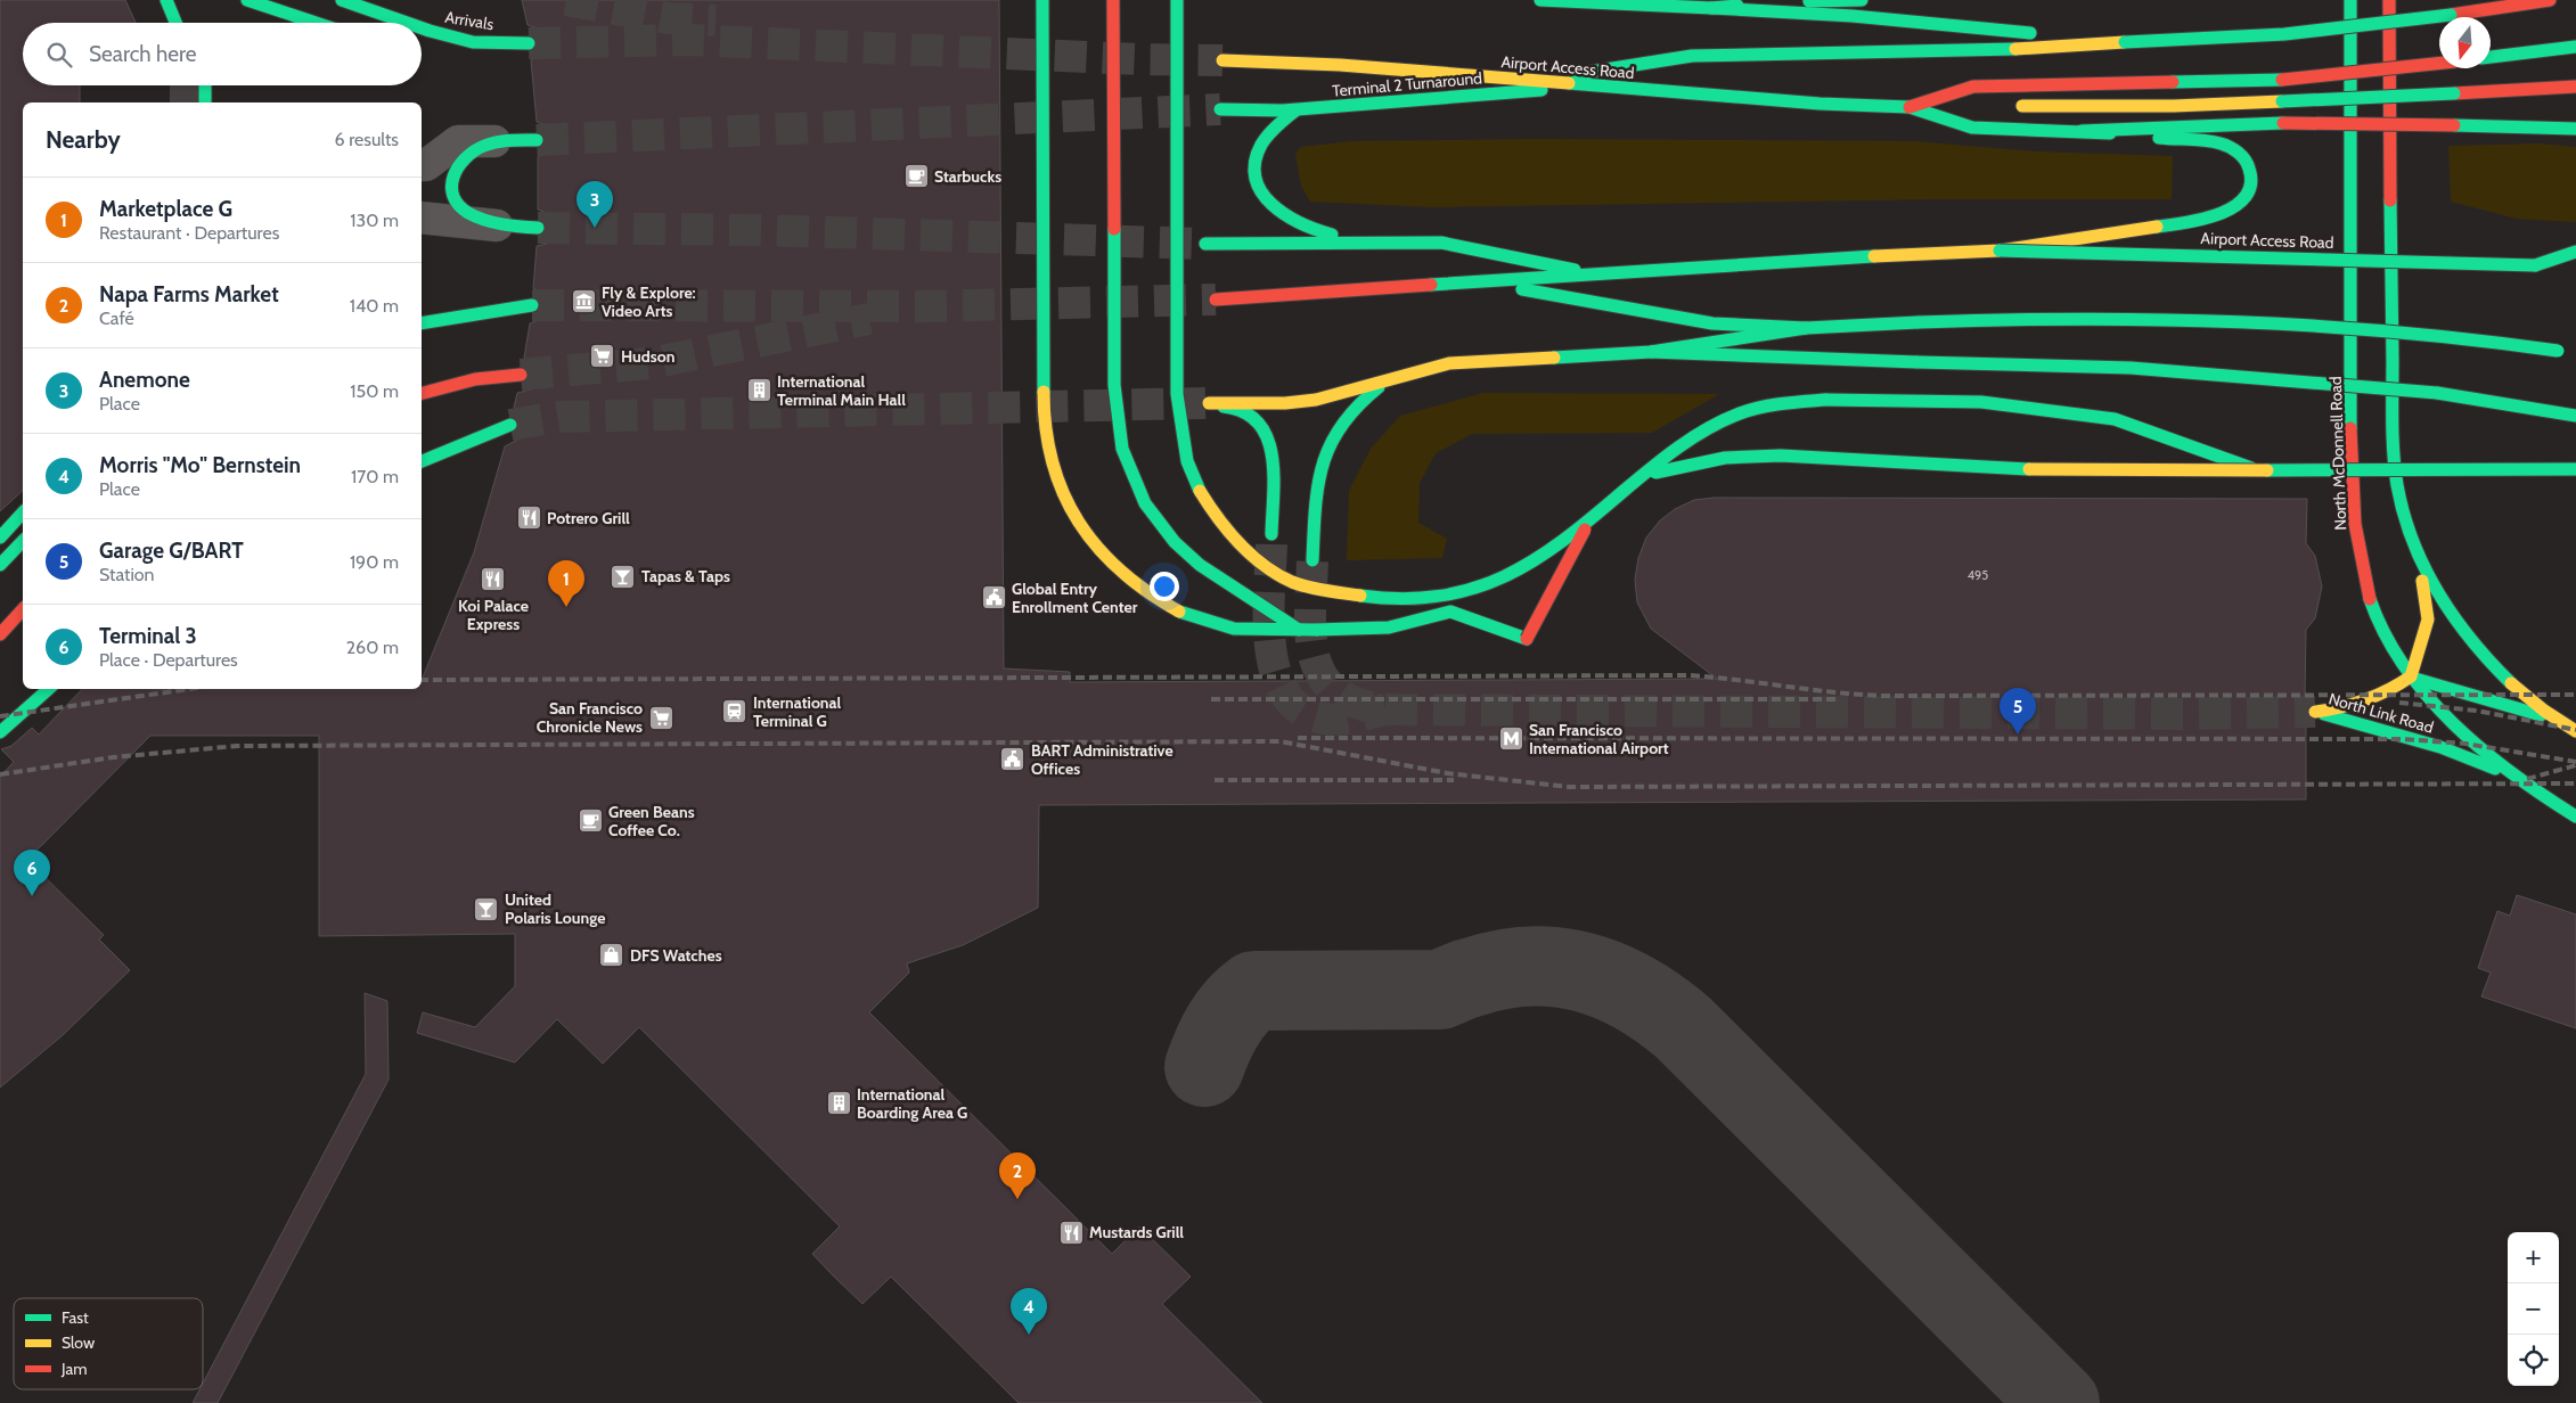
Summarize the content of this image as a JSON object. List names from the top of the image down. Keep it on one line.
{"streets":{"main road":["Arrivals","Airport Access Road","Terminal 2 Turnaround","North McDonnell Road","North Link Road"]},"crossings":[["Airport Access Road","Terminal 2 Turnaround"],["North McDonnell Road","North Link Road"]],"places":{"cafe":["Starbucks","Green Beans Coffee Co."],"museum":["Fly & Explore: Video Arts"],"supermarket":["Hudson","San Francisco Chronicle News"],"building":["International Terminal Main Hall","International Boarding Area G"],"restaurant":["Potrero Grill","Koi Palace Express","Mustards Grill"],"bar":["Tapas & Taps","United Polaris Lounge"],"public building":["Global Entry Enrollment Center","BART Administrative Offices"],"station":["International Terminal G"],"metro station":["San Francisco International Airport"],"shop":["DFS Watches"]},"house_numbers":["495"],"legend":["Fast","Slow","Jam"],"north":"bottom","page":{"search":"Search here","heading":["Nearby","6 results"],"list":[{"mark":"1","name":"Marketplace G","note":"Restaurant · Departures","value":"130 m"},{"mark":"2","name":"Napa Farms Market","note":"Café","value":"140 m"},{"mark":"3","name":"Anemone","note":"Place","value":"150 m"},{"mark":"4","name":"Morris \"Mo\" Bernstein","note":"Place","value":"170 m"},{"mark":"5","name":"Garage G/BART","note":"Station","value":"190 m"},{"mark":"6","name":"Terminal 3","note":"Place · Departures","value":"260 m"}],"pins":["3","1","5","6","2","4"],"map_buttons":["+","−"]}}
